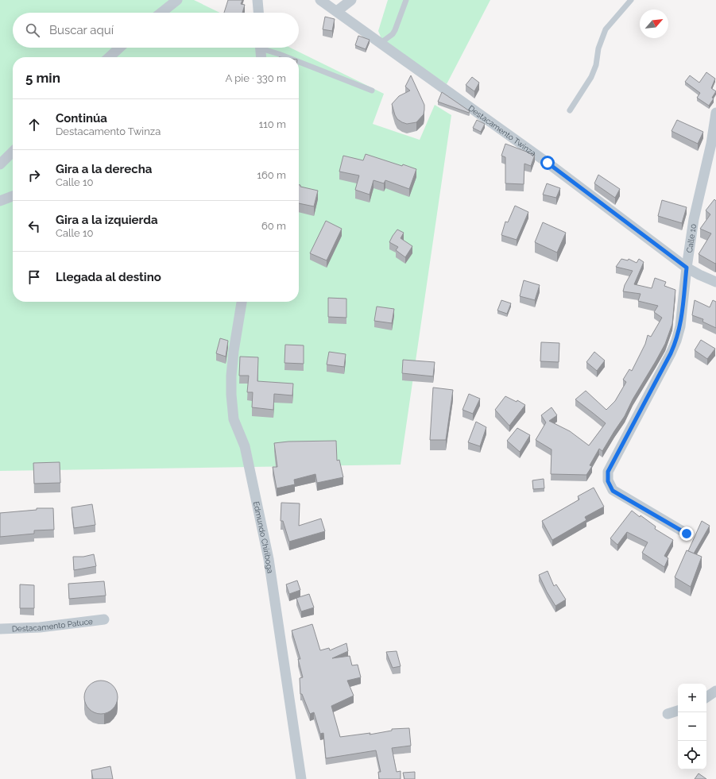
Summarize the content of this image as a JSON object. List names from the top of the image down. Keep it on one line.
{"streets":{"street":["Destacamento Twinza","Calle 10","Edmundo Chiriboga","Destacamento Patuce"]},"crossings":[["Destacamento Twinza","Calle 10"]],"north":"top right","page":{"search":"Buscar aquí","heading":["5 min","A pie · 330 m"],"list":[["Continúa","Destacamento Twinza","110 m"],["Gira a la derecha","Calle 10","160 m"],["Gira a la izquierda","Calle 10","60 m"],"Llegada al destino"],"map_buttons":["+","−"]}}
